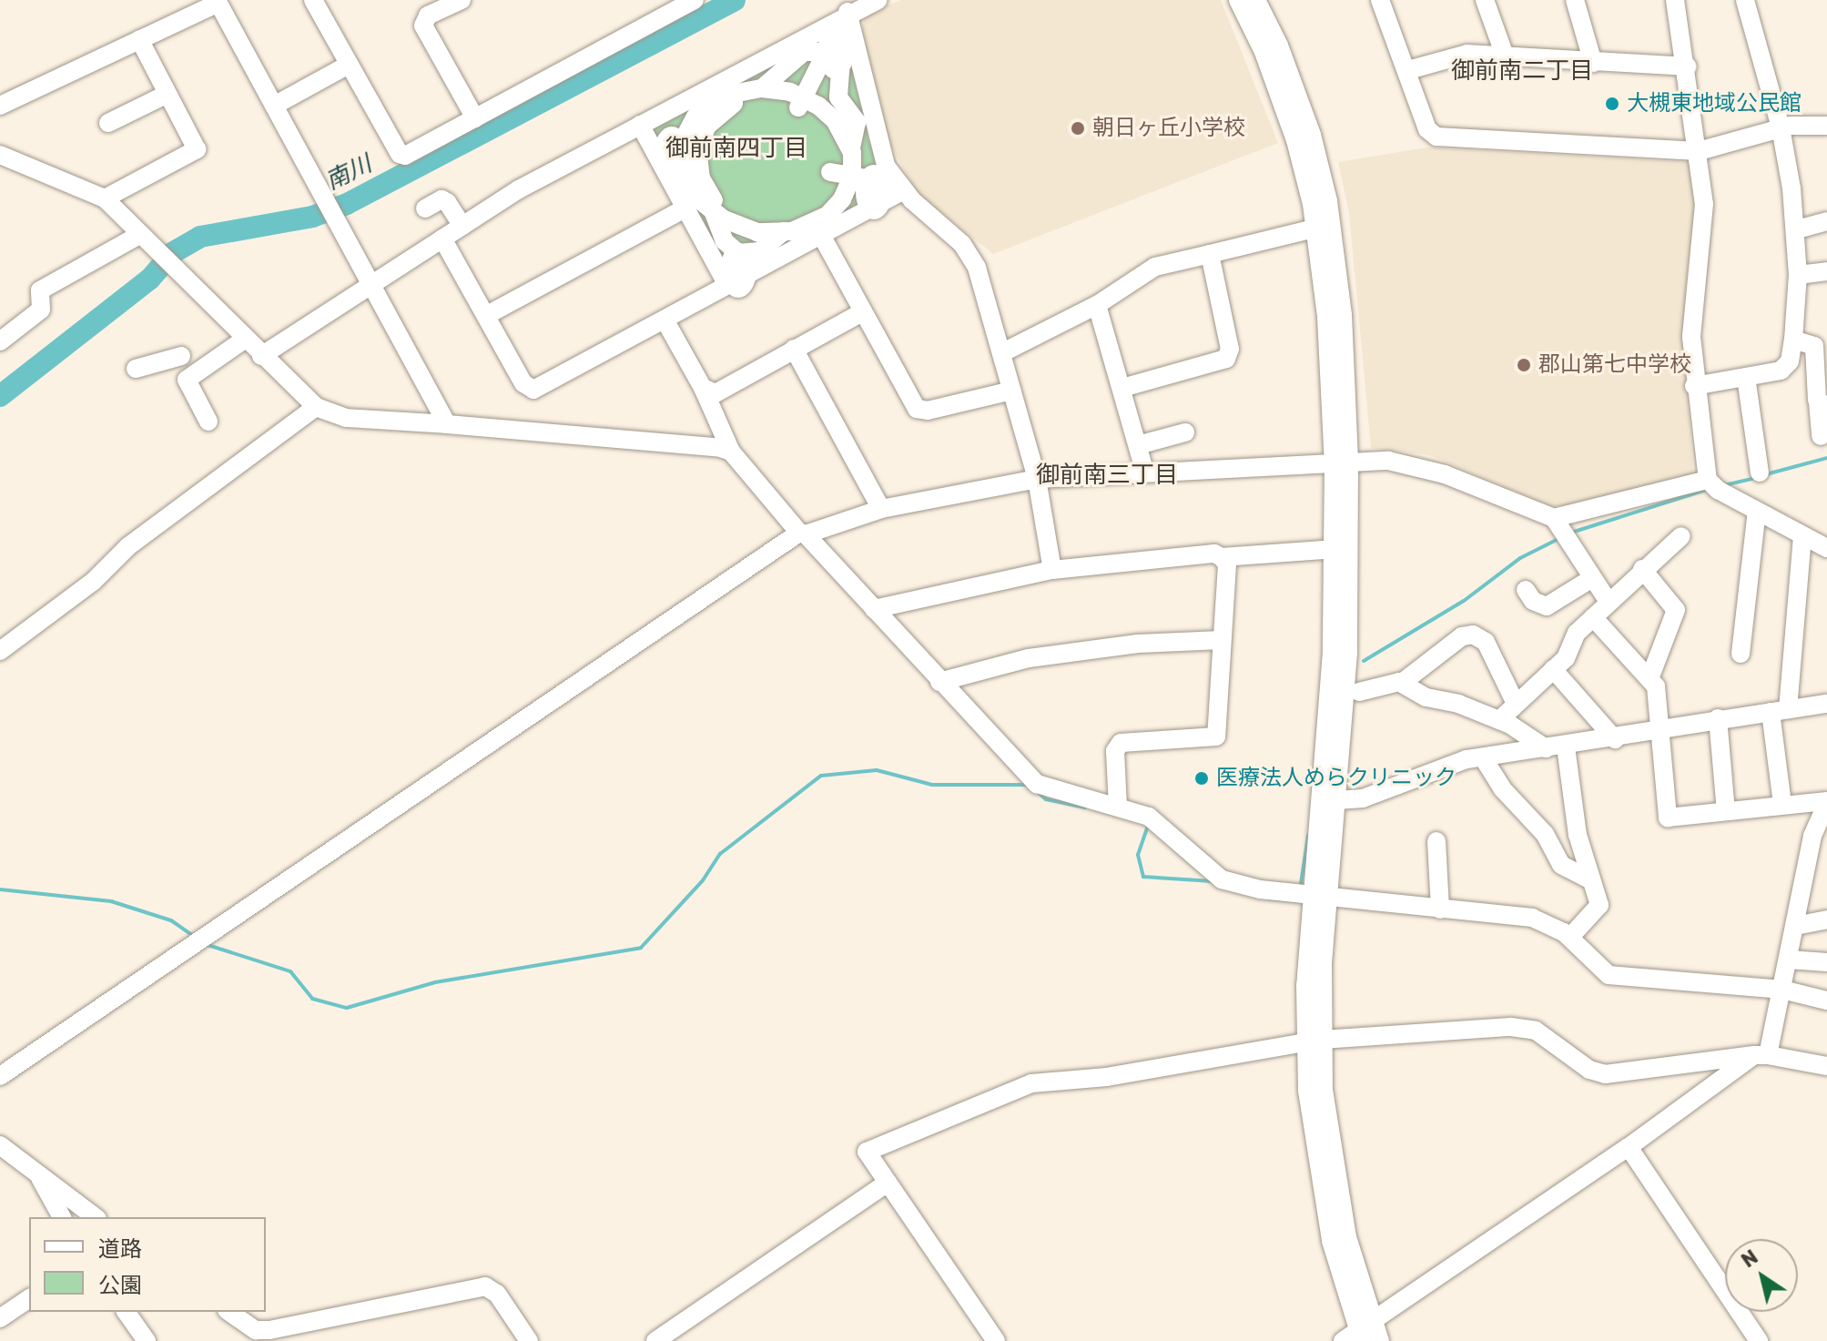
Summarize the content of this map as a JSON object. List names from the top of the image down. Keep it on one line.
{"districts":["御前南二丁目","御前南四丁目","御前南三丁目"],"water":["南川"],"places":["大槻東地域公民館","朝日ヶ丘小学校","郡山第七中学校","医療法人めらクリニック"],"legend":["道路","公園"],"north":"top left"}
